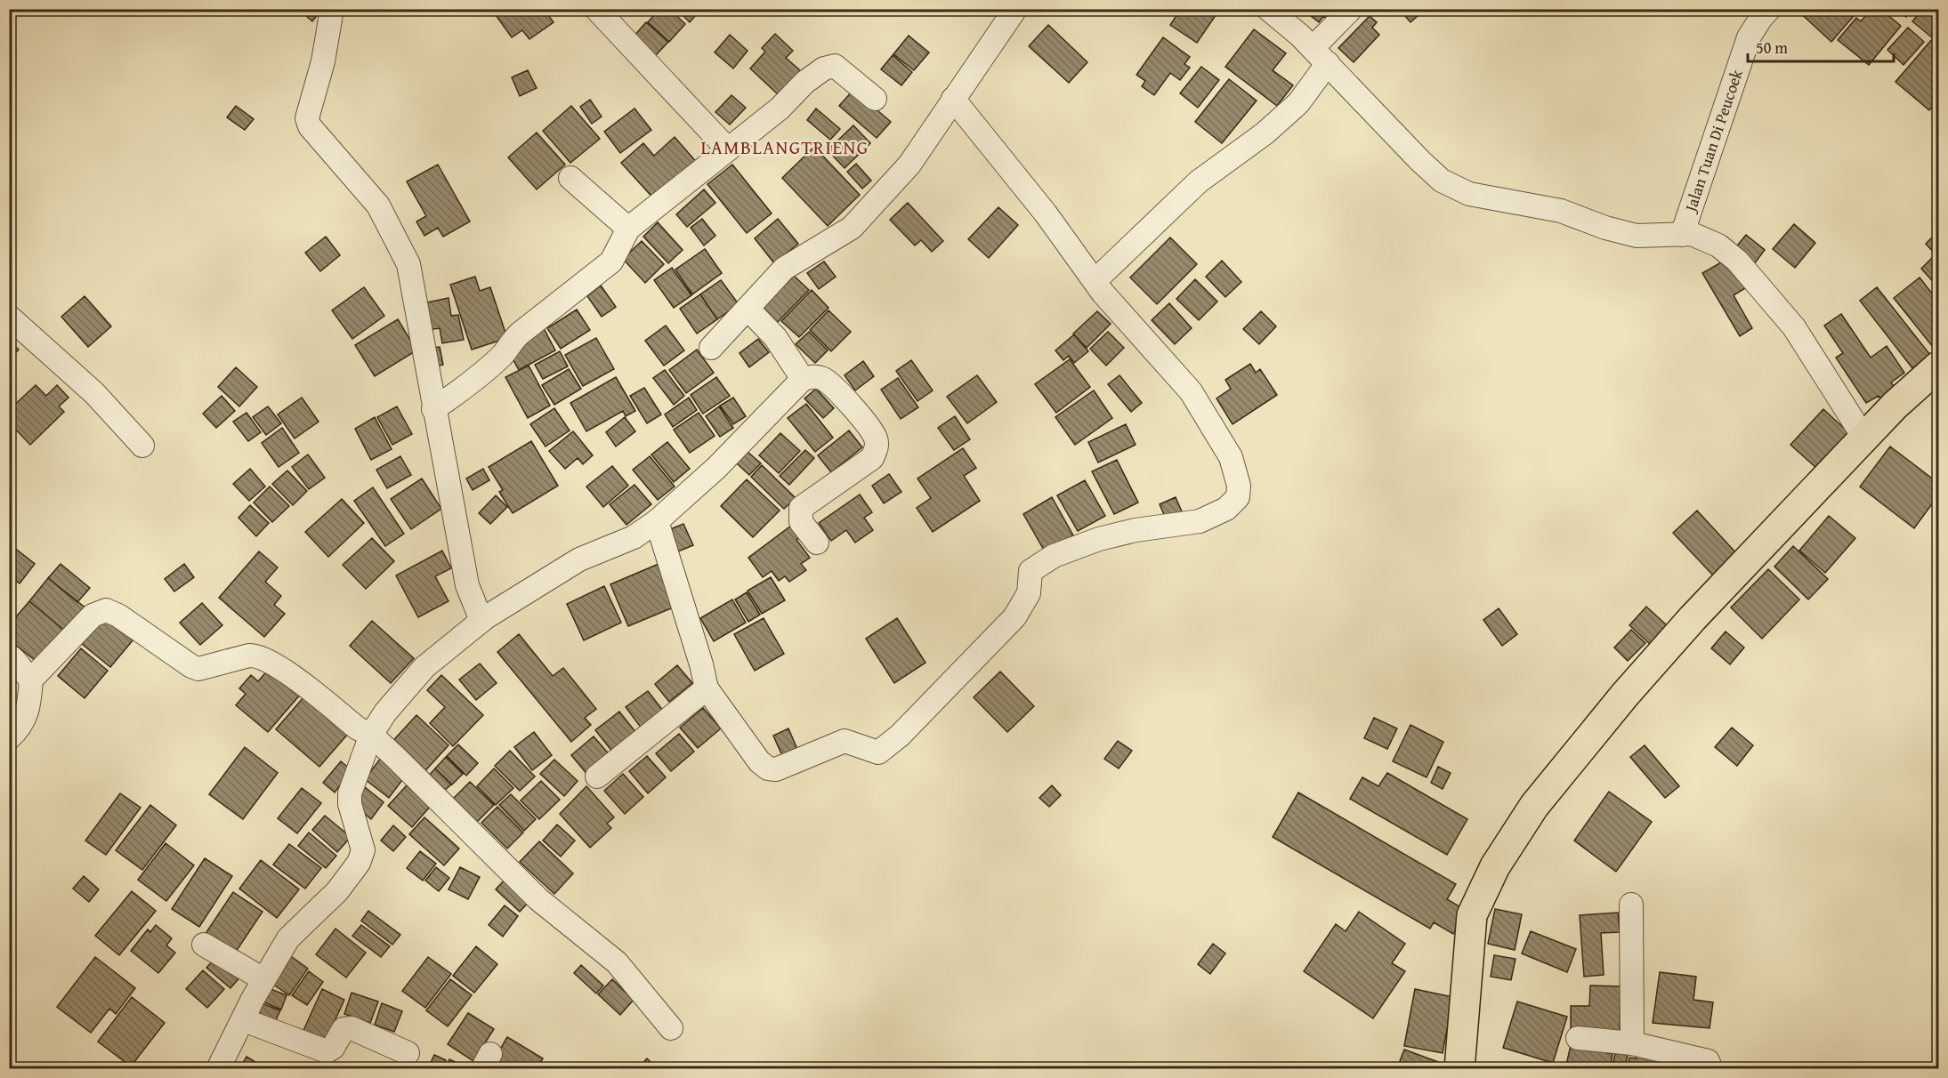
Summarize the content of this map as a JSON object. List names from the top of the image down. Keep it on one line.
{"streets":{"street":["Jalan Tuan Di Peucoek"]},"districts":["LAMBLANGTRIENG"],"scale_bar":"50 m"}
